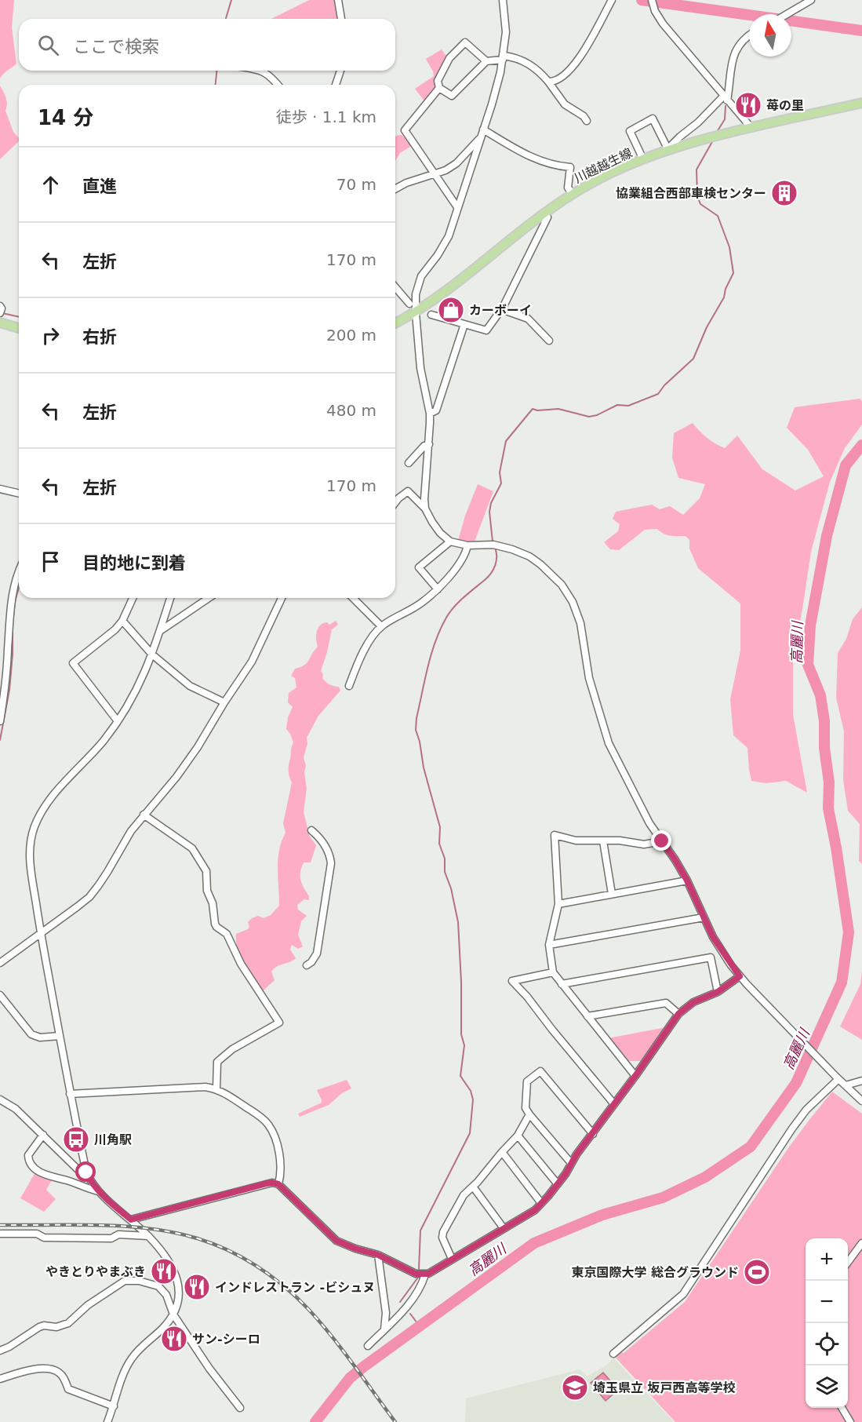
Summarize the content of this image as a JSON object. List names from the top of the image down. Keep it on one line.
{"streets":{"main road":["川越越生線"]},"water":["高麗川"],"places":{"restaurant":["苺の里","やきとりやまぶき","インドレストラン -ビシュヌ","サン-シーロ"],"building":["協業組合西部車検センター"],"shop":["カーボーイ"],"bus stop":["川角駅"],"sports":["東京国際大学 総合グラウンド"],"school or university":["埼玉県立 坂戸西高等学校"]},"north":"top","page":{"search":"ここで検索","heading":["14 分","徒歩 · 1.1 km"],"list":[["直進","70 m"],["左折","170 m"],["右折","200 m"],["左折","480 m"],["左折","170 m"],"目的地に到着"],"map_buttons":["+","−"]}}
